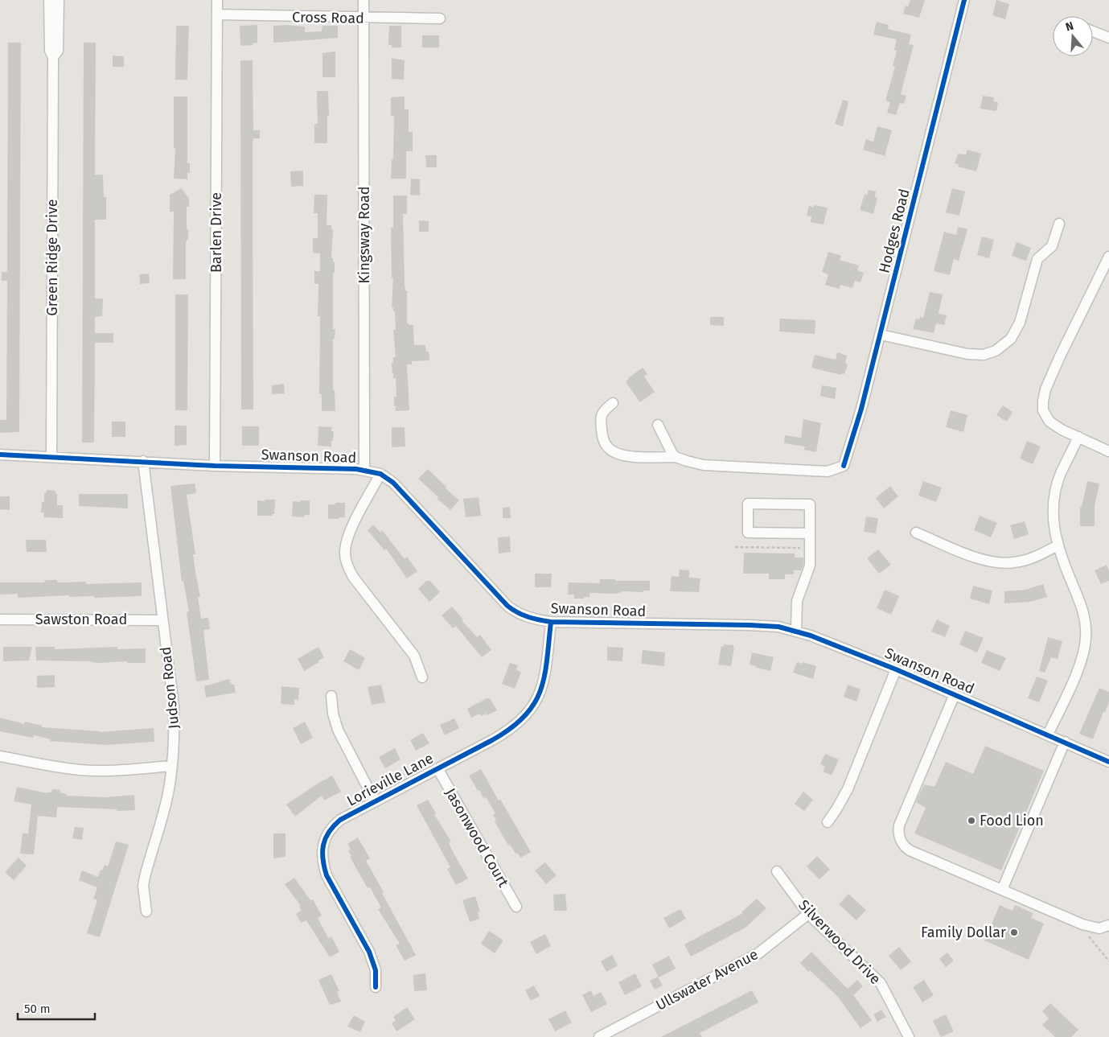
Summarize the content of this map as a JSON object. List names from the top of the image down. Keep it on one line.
{"streets":{"street":["Cross Road","Hodges Road","Barlen Drive","Kingsway Road","Green Ridge Drive","Swanson Road","Sawston Road","Judson Road","Lorieville Lane","Jasonwood Court","Silverwood Drive","Ullswater Avenue"]},"crossings":[["Cross Road","Barlen Drive"],["Cross Road","Kingsway Road"],["Barlen Drive","Swanson Road"],["Kingsway Road","Swanson Road"],["Green Ridge Drive","Swanson Road"],["Swanson Road","Judson Road"],["Swanson Road","Lorieville Lane"],["Sawston Road","Judson Road"],["Lorieville Lane","Jasonwood Court"],["Silverwood Drive","Ullswater Avenue"]],"places":["Food Lion","Family Dollar"],"scale_bar":"50 m","north":"top"}
